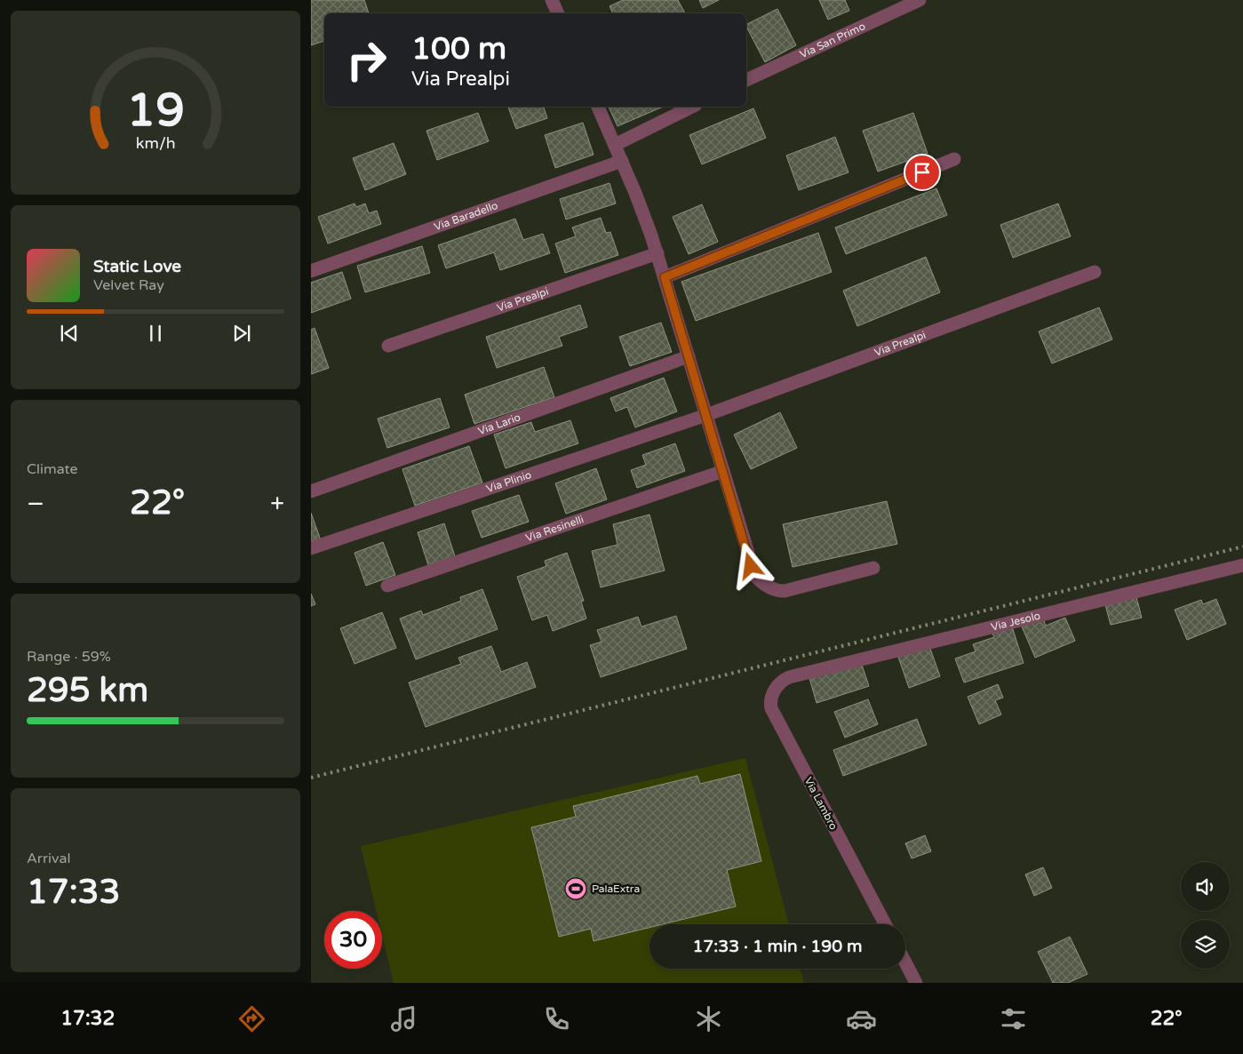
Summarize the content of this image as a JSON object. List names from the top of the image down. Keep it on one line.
{"streets":{"street":["Via San Primo","Via Baradello","Via Prealpi","Via Lario","Via Plinio","Via Resinelli","Via Jesolo","Via Lambro"]},"crossings":[["Via Prealpi","Via Plinio"],["Via Jesolo","Via Lambro"]],"places":{"sports":["PalaExtra"]},"page":{"turn":["100 m","Via Prealpi"],"song":["Static Love","Velvet Ray"],"tile":["Climate",["Range · 59%","295 km"],["Arrival","17:33"]],"heat":["−","22°","+"],"limit":"30","trip":"17:33 · 1 min · 190 m","tabs":["17:32","22°"],"gauge":["19","km/h"]}}
